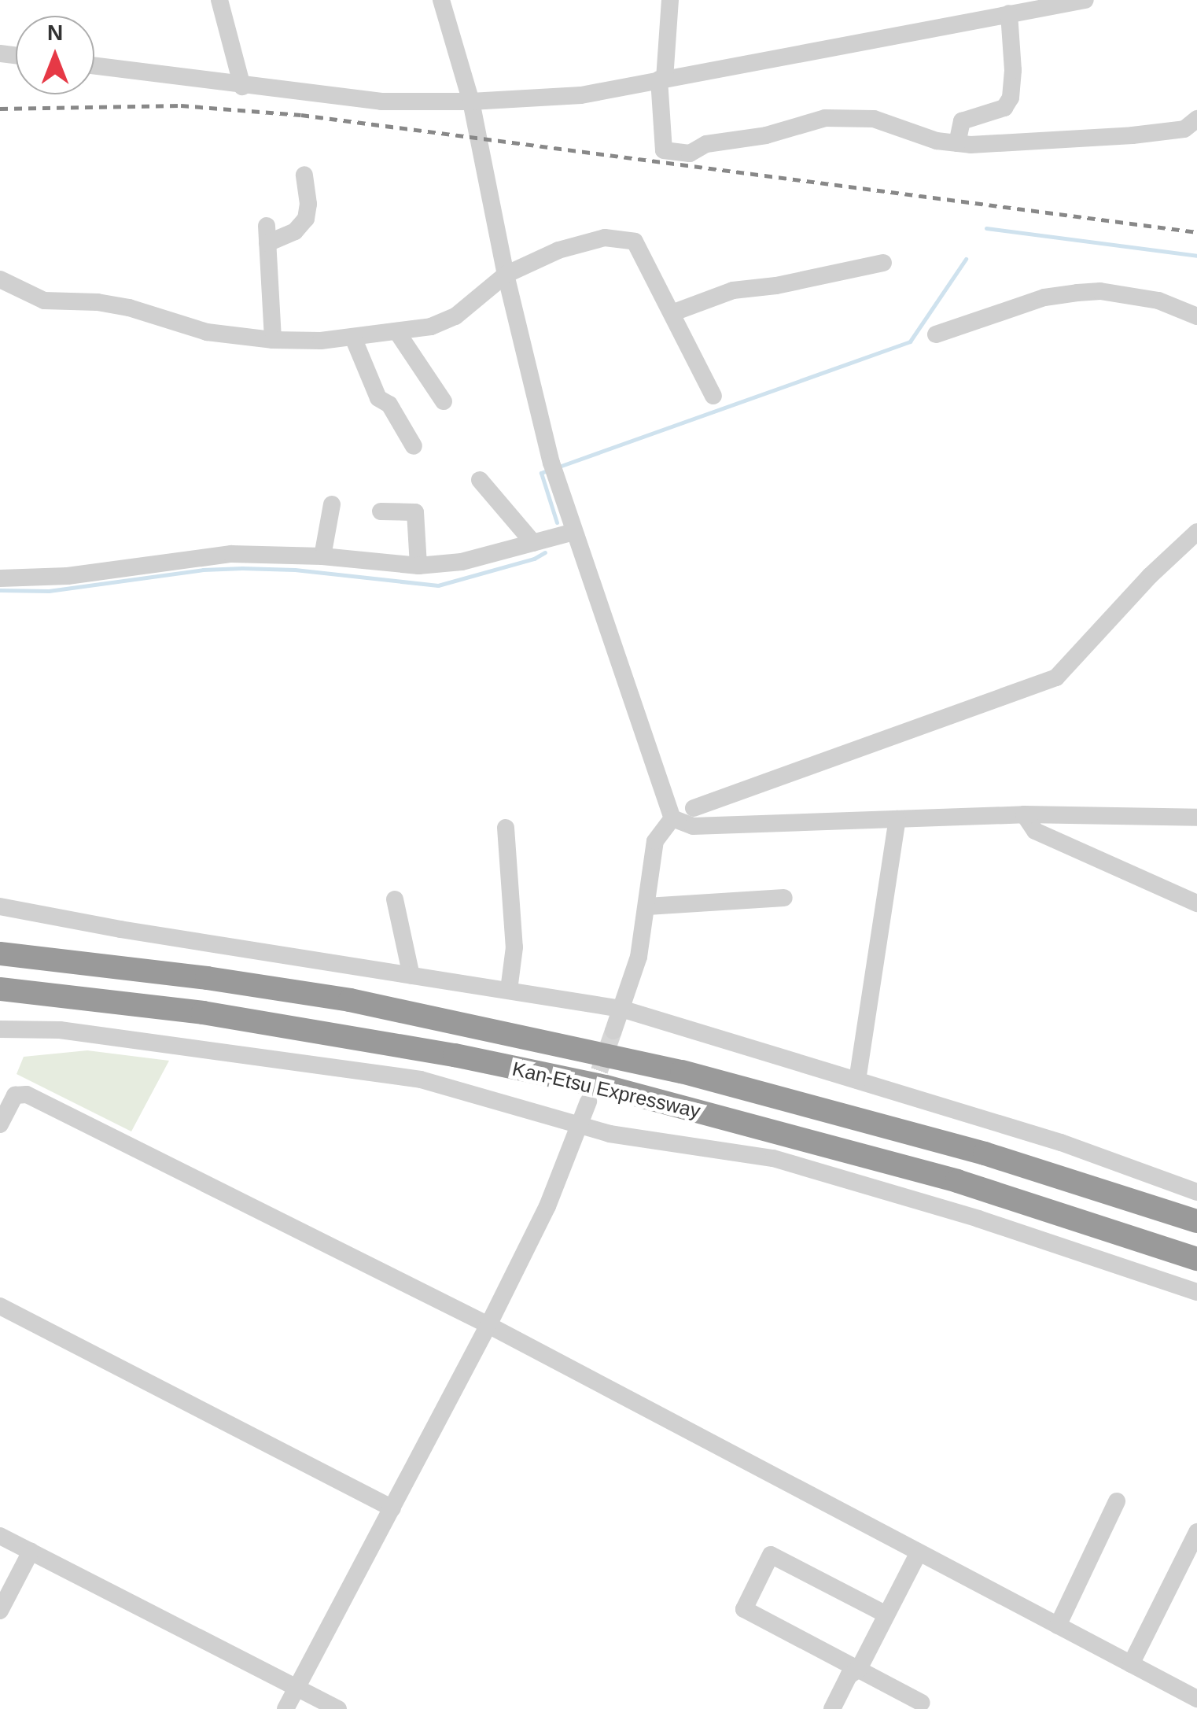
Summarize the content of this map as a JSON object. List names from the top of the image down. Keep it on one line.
{"streets":{"highway":["Kan-Etsu Expressway"]},"north":"top"}
